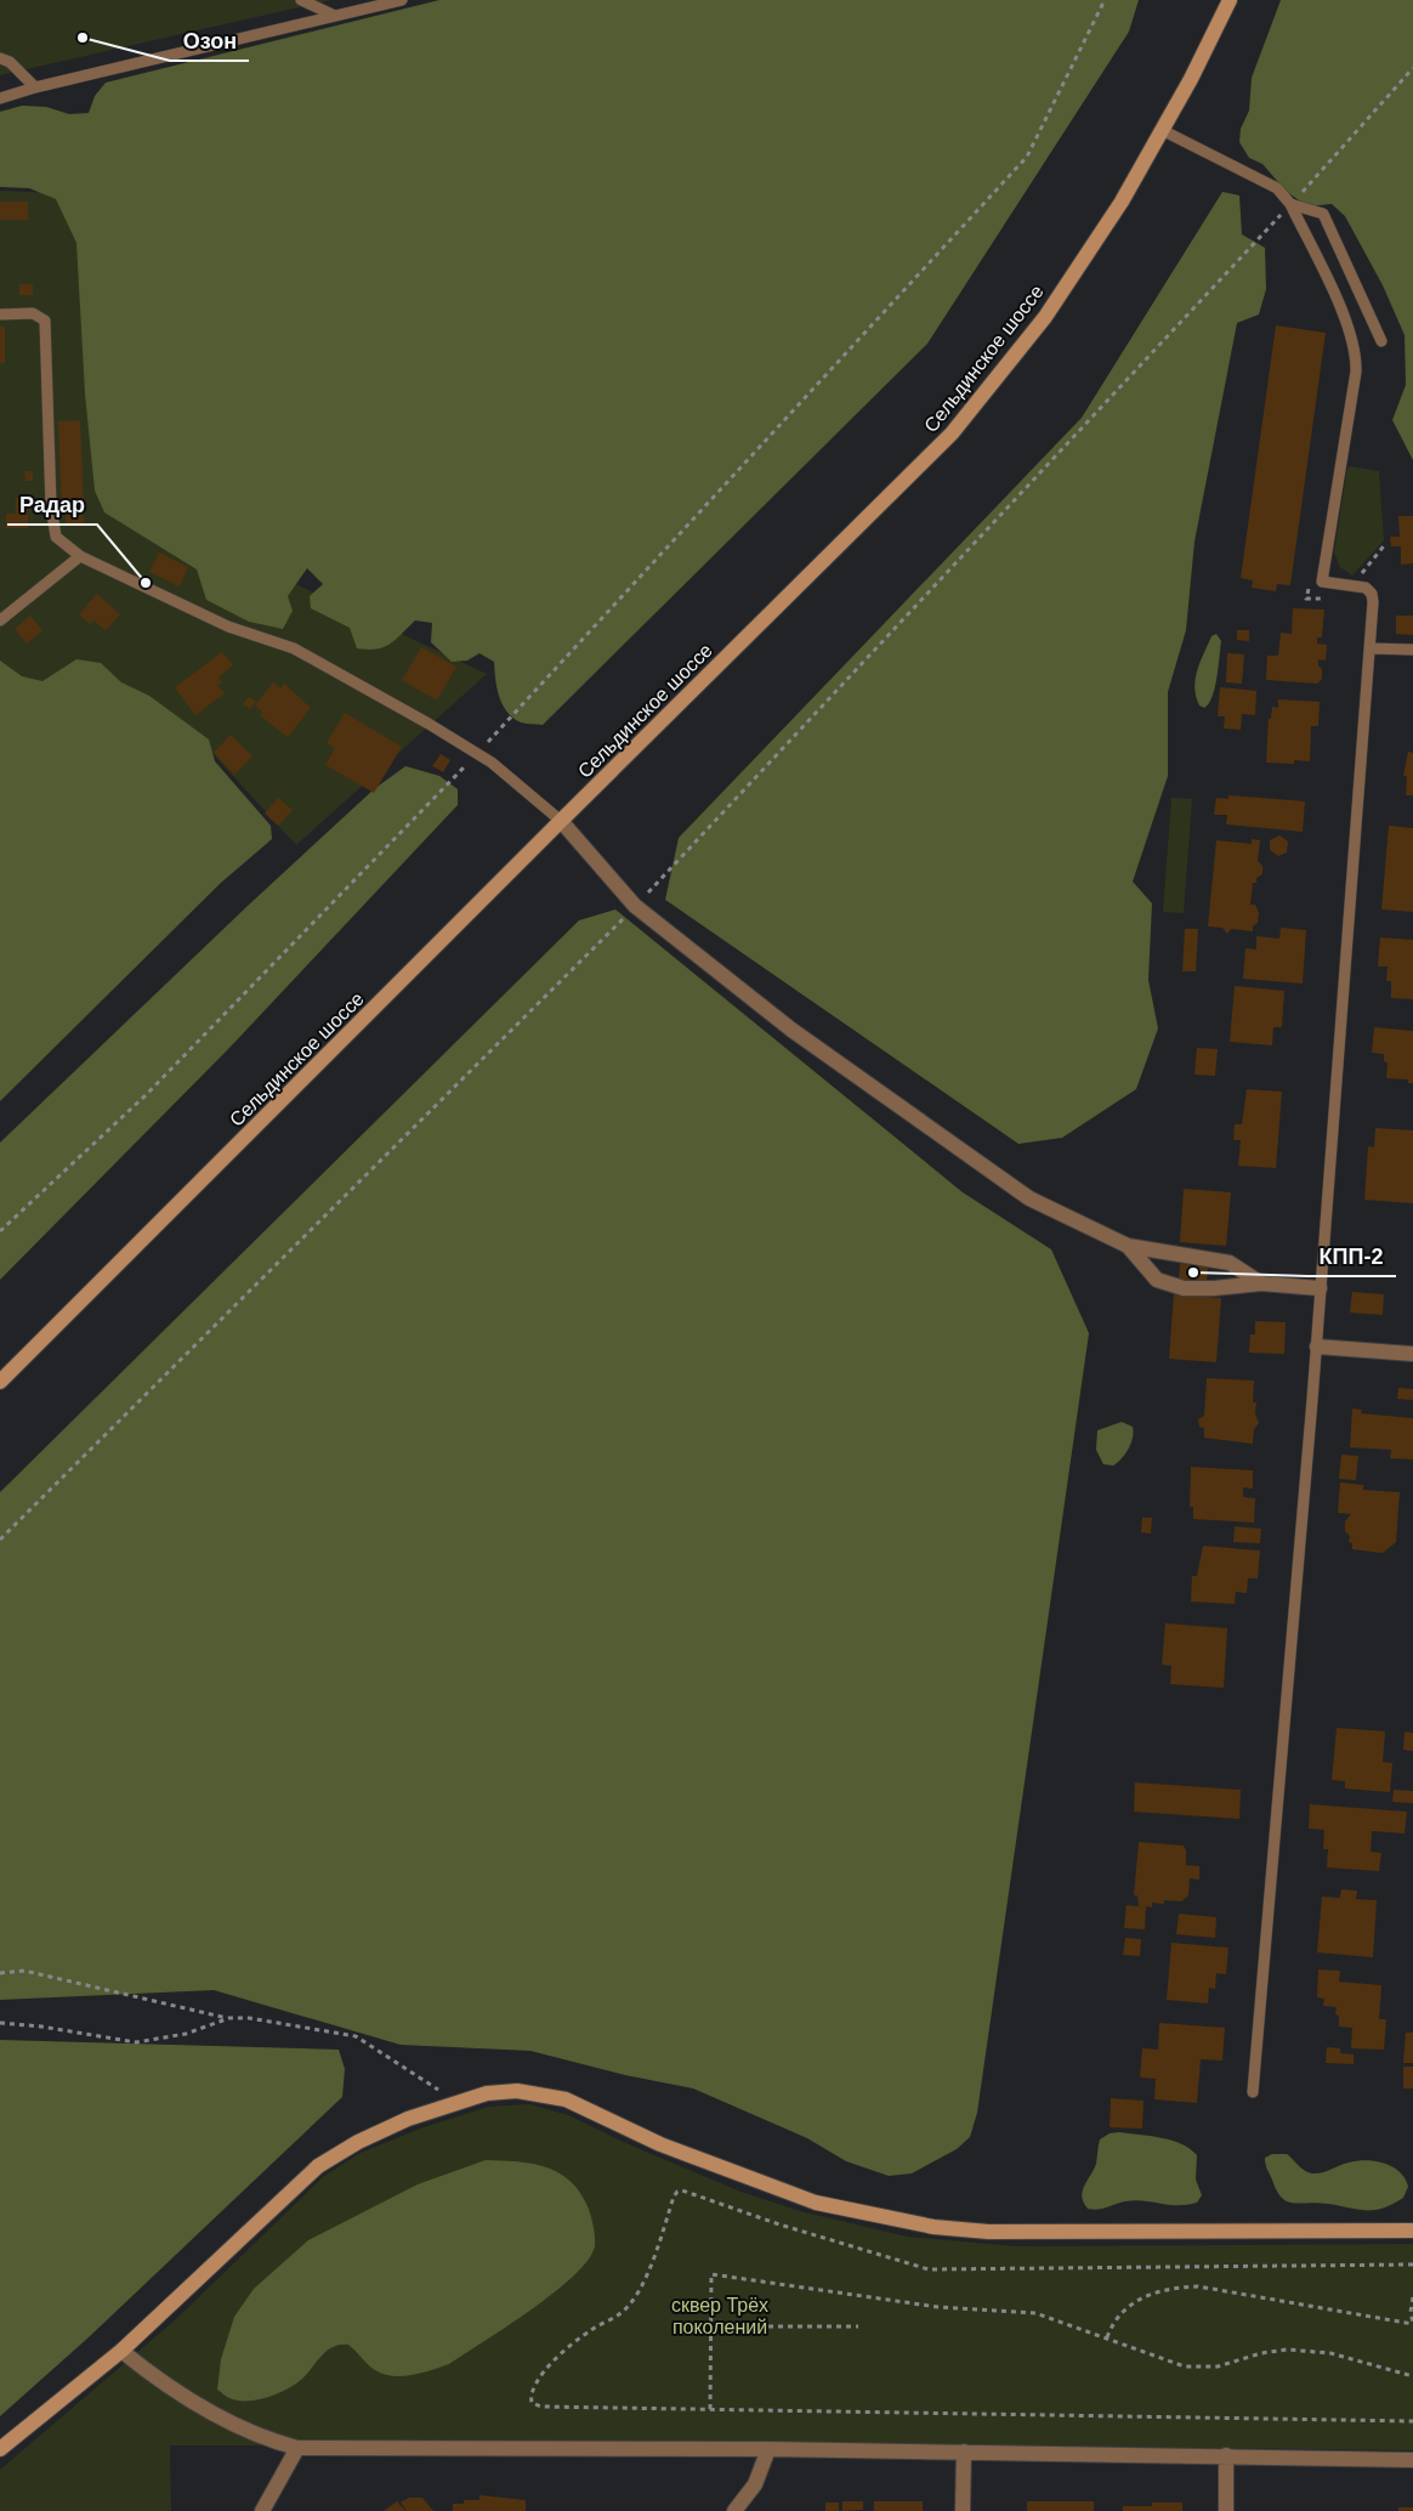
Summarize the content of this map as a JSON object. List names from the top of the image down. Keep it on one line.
{"streets":{"main road":["Сельдинское шоссе"]},"parks":["сквер Трёх поколений"],"places":["Озон","Радар","КПП-2"]}
